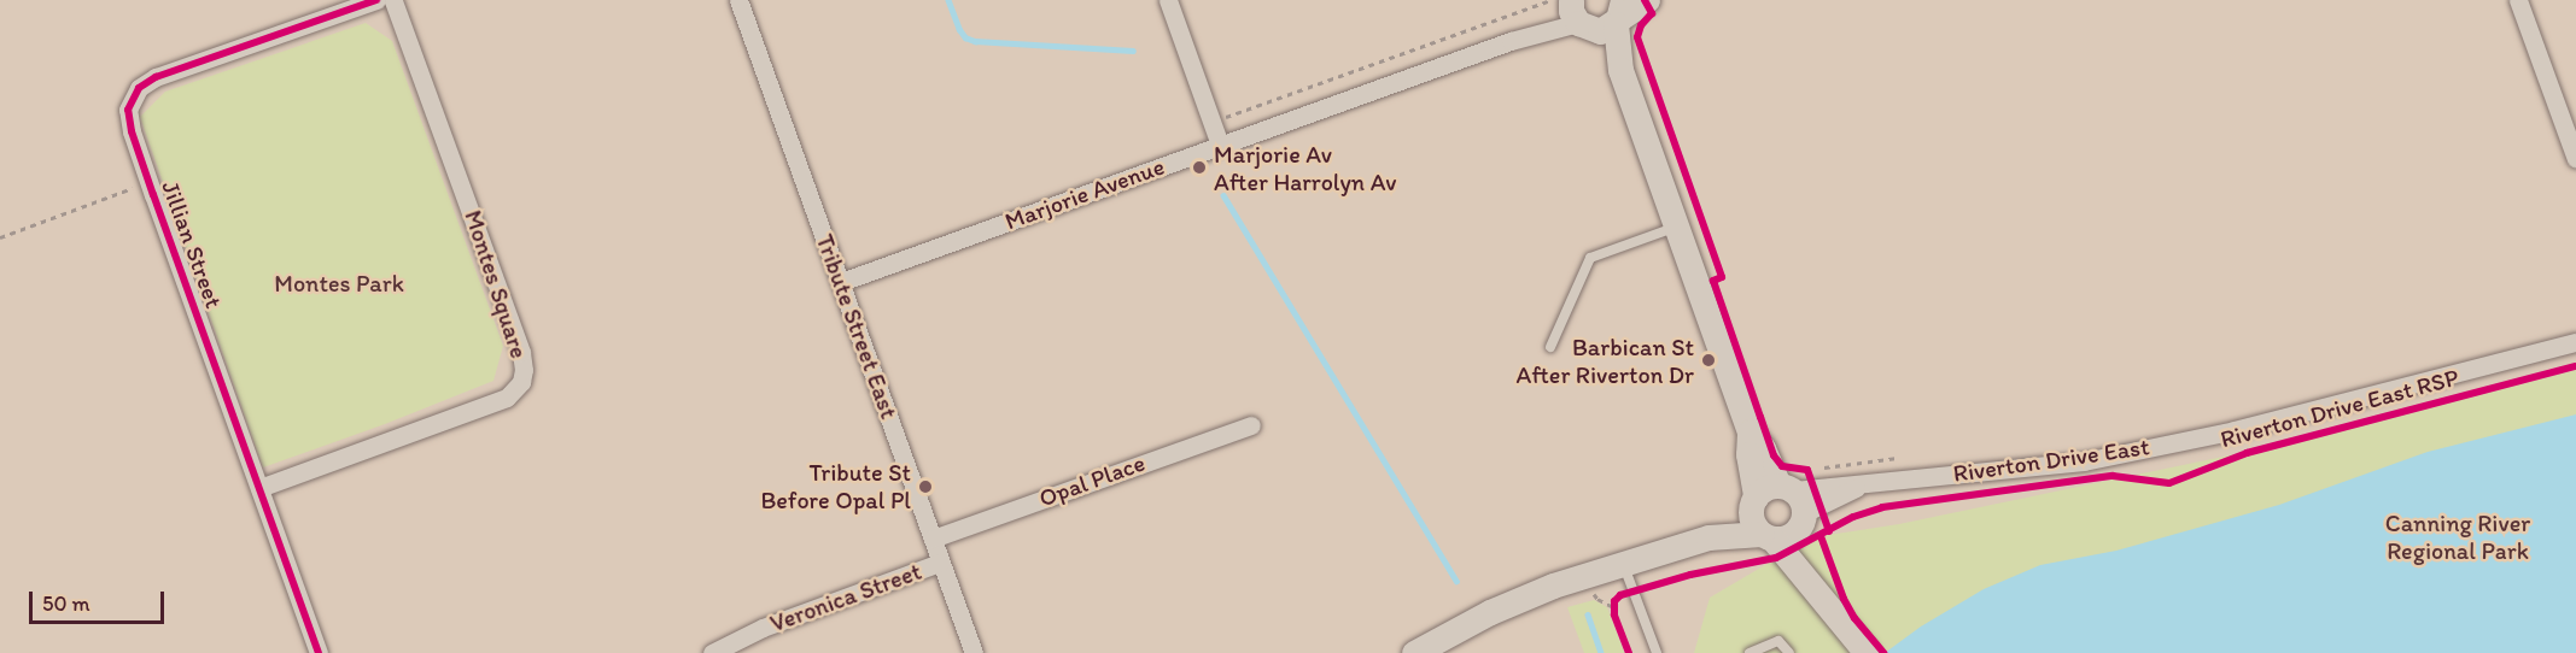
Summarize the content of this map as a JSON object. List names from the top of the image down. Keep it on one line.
{"streets":{"street":["Marjorie Avenue","Jillian Street","Montes Square","Tribute Street East","Riverton Drive East","Opal Place","Veronica Street"],"cycle path":["Riverton Drive East RSP"]},"crossings":[["Marjorie Avenue","Tribute Street East"],["Jillian Street","Montes Square"],["Tribute Street East","Opal Place"],["Tribute Street East","Veronica Street"]],"parks":["Montes Park","Canning River Regional Park"],"places":["Marjorie Av After Harrolyn Av","Barbican St After Riverton Dr","Tribute St Before Opal Pl"],"scale_bar":"50 m"}
